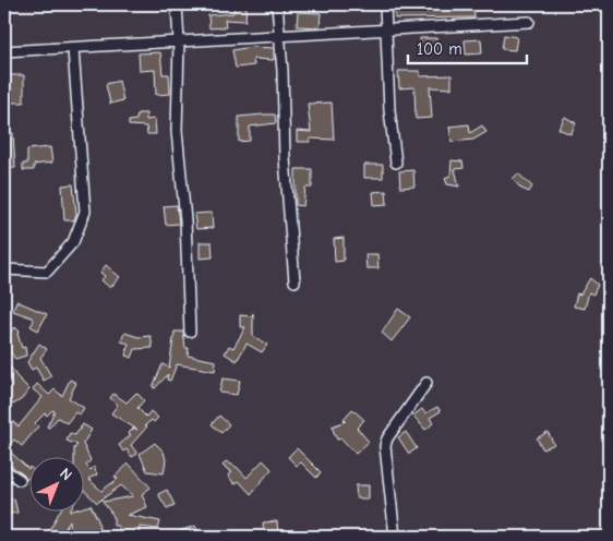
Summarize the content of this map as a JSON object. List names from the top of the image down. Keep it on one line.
{"scale_bar":"100 m","north":"top right"}
